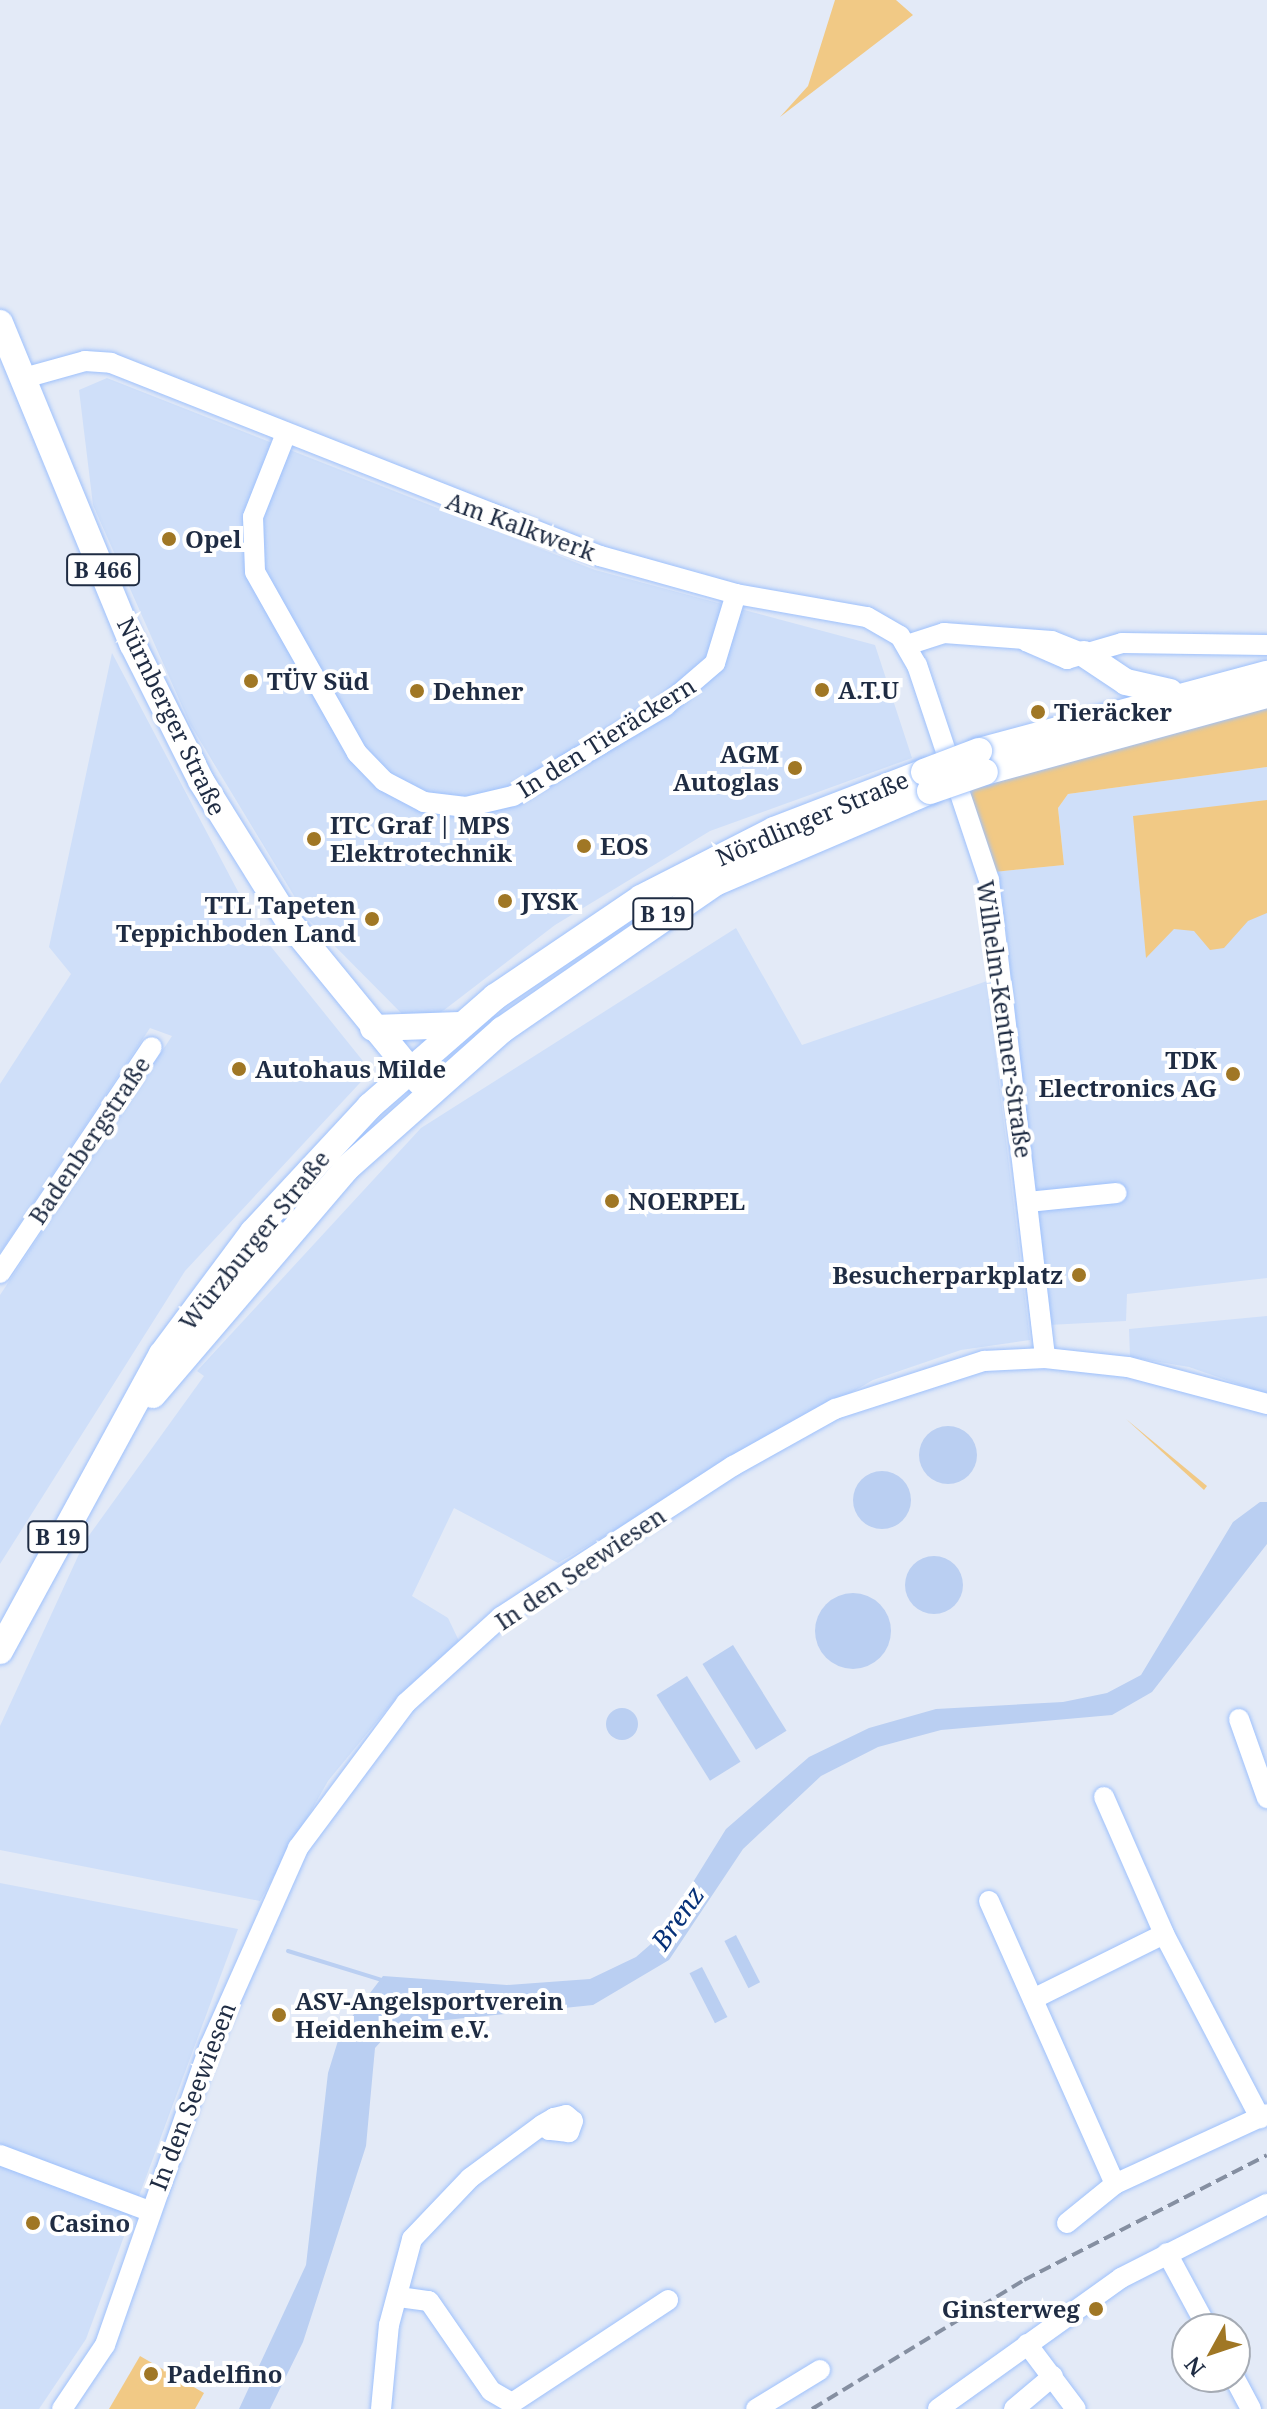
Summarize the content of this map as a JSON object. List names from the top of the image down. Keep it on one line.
{"streets":{"main road":["B 466","Nürnberger Straße","Nördlinger Straße","B 19","Würzburger Straße"],"street":["Am Kalkwerk","In den Tieräckern","Wilhelm-Kentner-Straße","Badenbergstraße","In den Seewiesen"]},"crossings":[["Am Kalkwerk","Nürnberger Straße"],["Am Kalkwerk","In den Tieräckern"],["Am Kalkwerk","Wilhelm-Kentner-Straße"],["B 466","Nürnberger Straße"],["B 466","Nördlinger Straße"],["B 466","Würzburger Straße"],["Nürnberger Straße","Nördlinger Straße"],["Nürnberger Straße","Würzburger Straße"],["Nördlinger Straße","Würzburger Straße"],["Wilhelm-Kentner-Straße","In den Seewiesen"]],"water":["Brenz"],"places":["Opel","TÜV Süd","A.T.U","Dehner","Tieräcker","AGM Autoglas","ITC Graf | MPS Elektrotechnik","EOS","JYSK","TTL Tapeten Teppichboden Land","Autohaus Milde","TDK Electronics AG","NOERPEL","Besucherparkplatz","ASV-Angelsportverein Heidenheim e.V.","Casino","Ginsterweg","Padelfino"],"north":"bottom left"}
